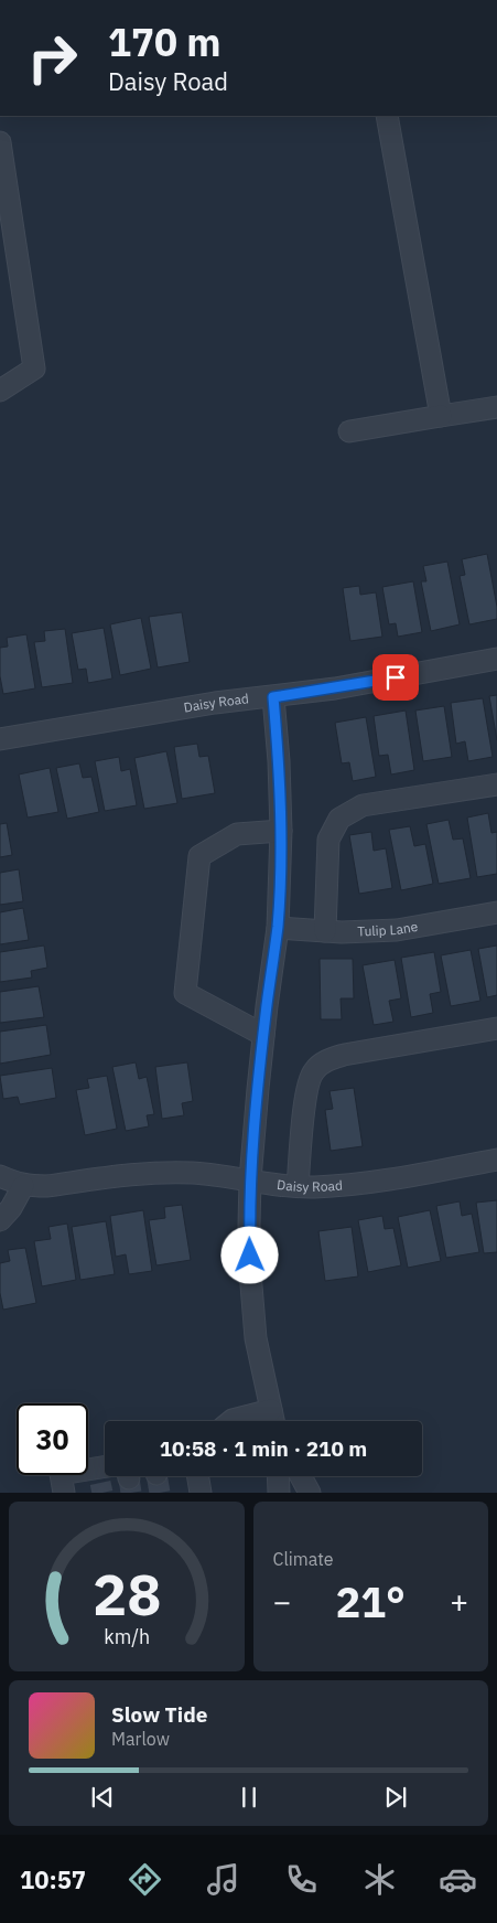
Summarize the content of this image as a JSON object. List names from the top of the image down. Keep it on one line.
{"streets":{"street":["Daisy Road","Tulip Lane"]},"page":{"turn":["170 m","Daisy Road"],"limit":"30","trip":"10:58 · 1 min · 210 m","tile":"Climate","heat":["−","21°","+"],"song":["Slow Tide","Marlow"],"tabs":"10:57","gauge":["28","km/h"]}}
